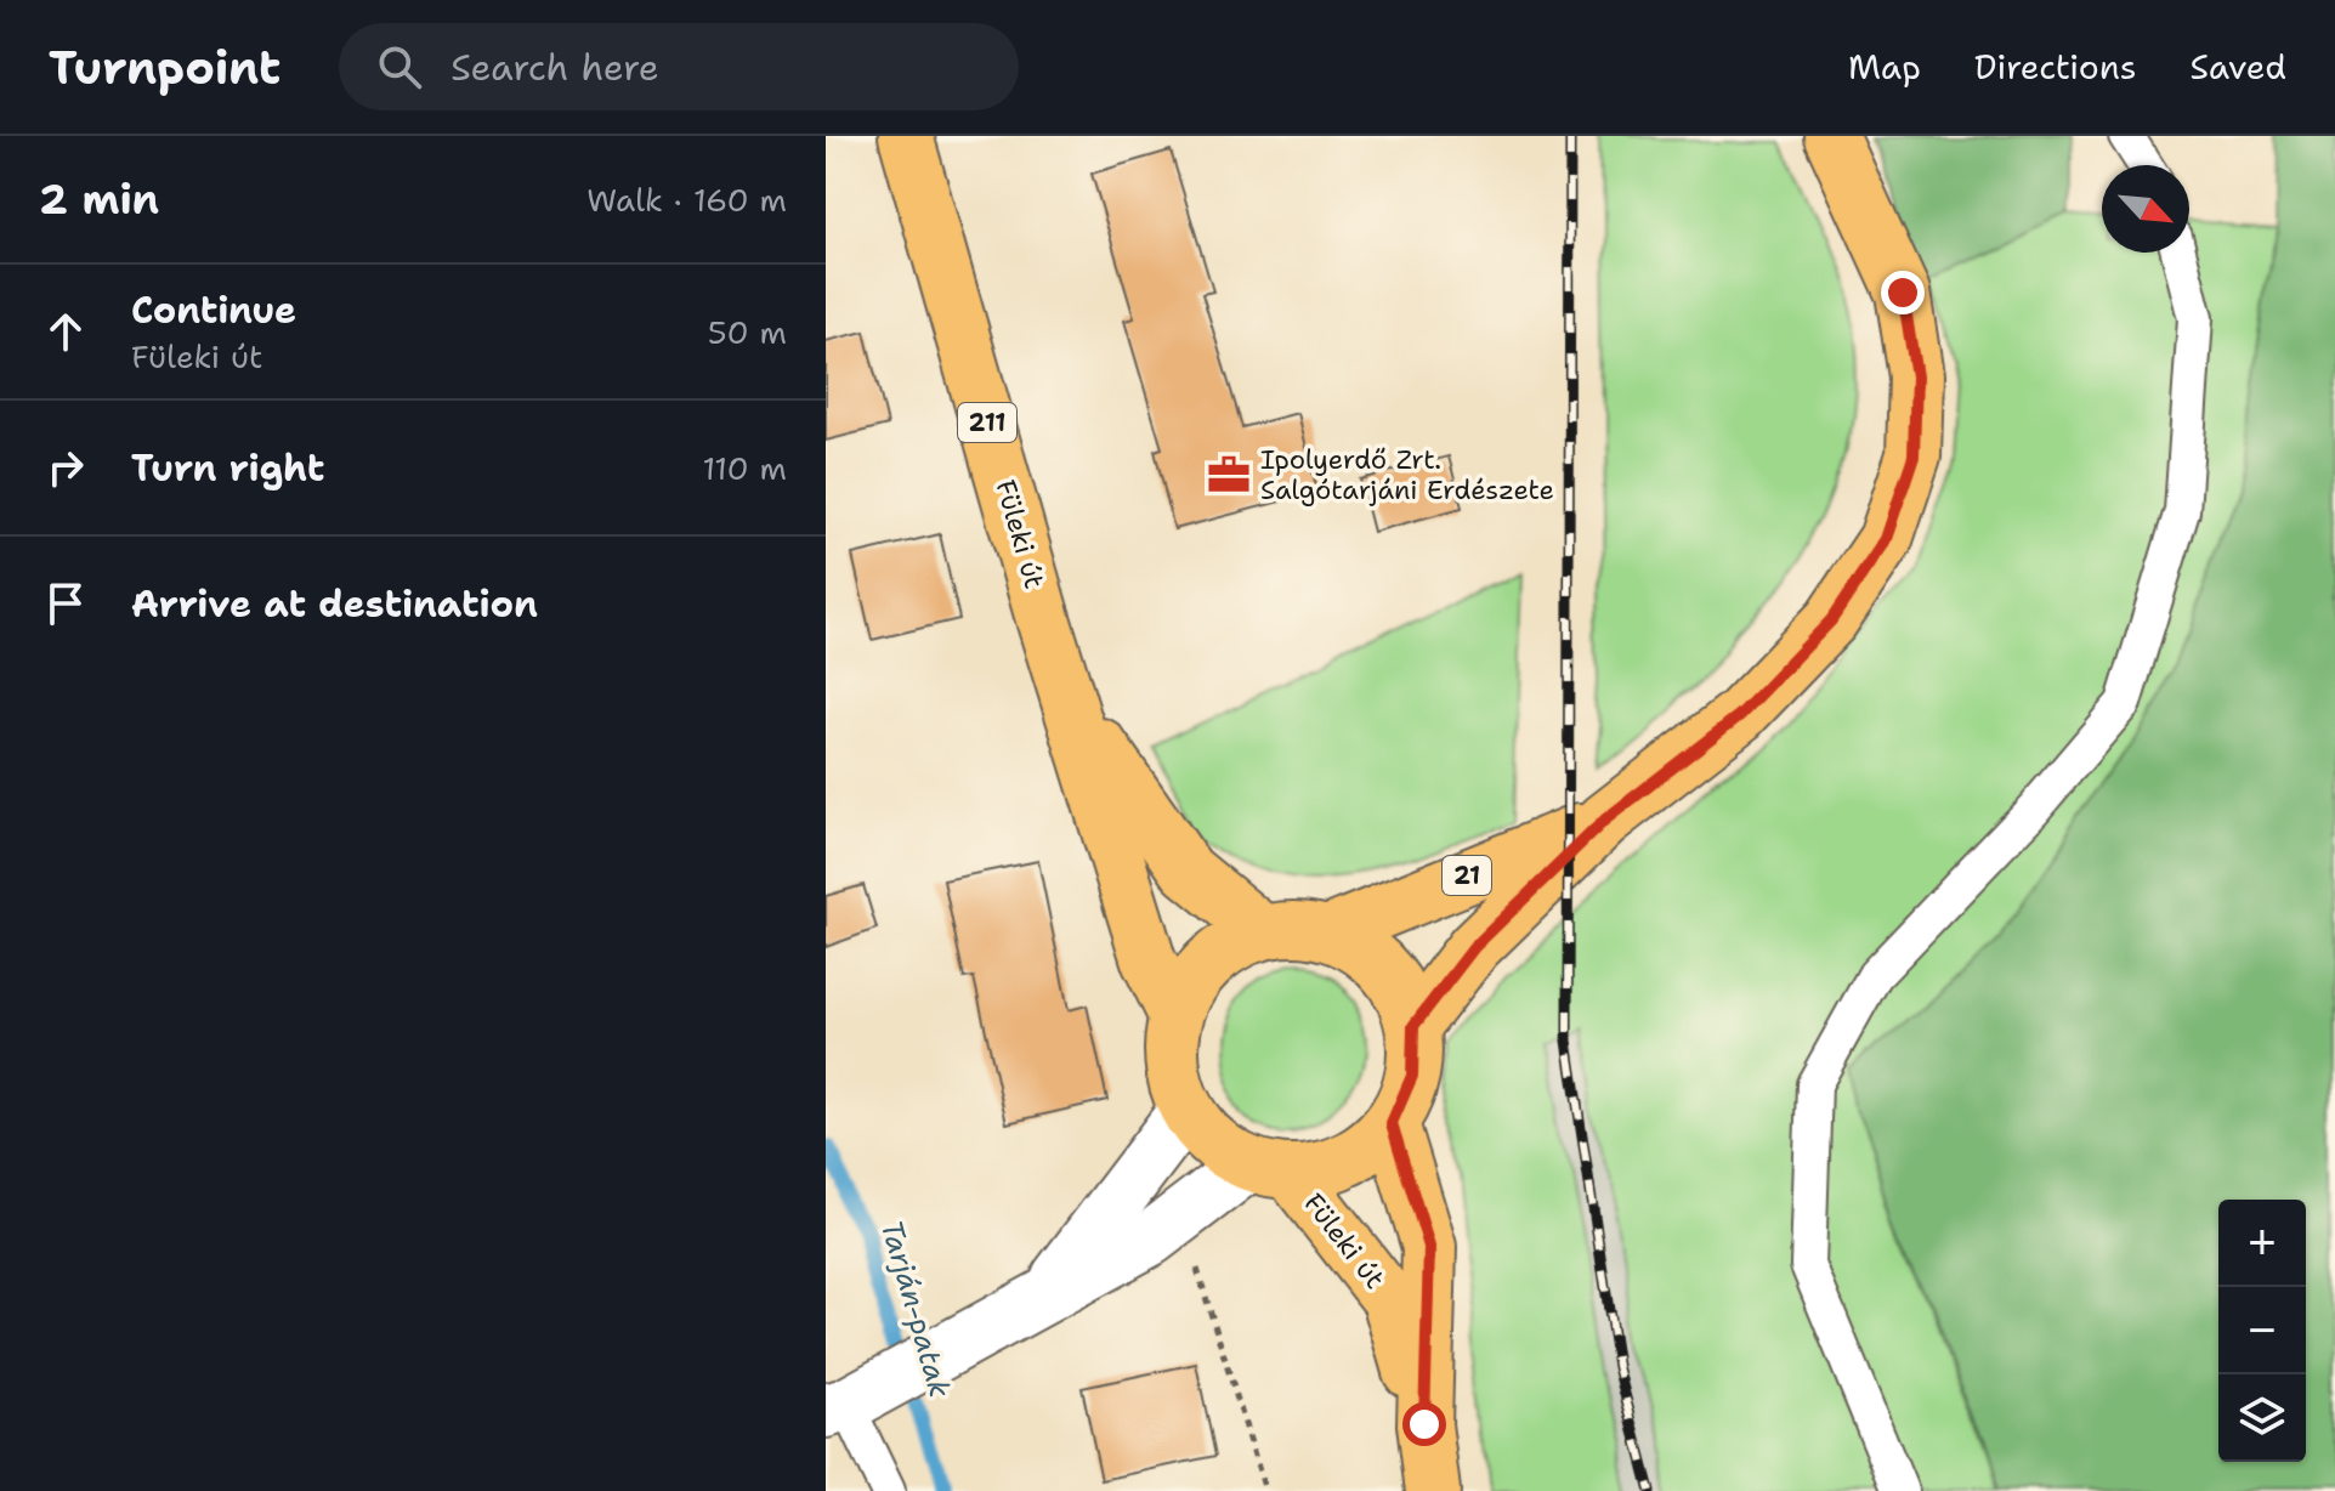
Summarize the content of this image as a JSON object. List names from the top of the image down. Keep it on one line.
{"streets":{"main road":["211","Füleki út","21"]},"crossings":[["Füleki út","21"]],"water":["Tarján-patak"],"places":{"office":["Ipolyerdő Zrt. Salgótarjáni Erdészete"]},"north":"bottom right","page":{"header":"Turnpoint","search":"Search here","nav":["Map","Directions","Saved"],"heading":["2 min","Walk · 160 m"],"list":[["Continue","Füleki út","50 m"],["Turn right","110 m"],"Arrive at destination"],"map_buttons":["+","−"]}}
